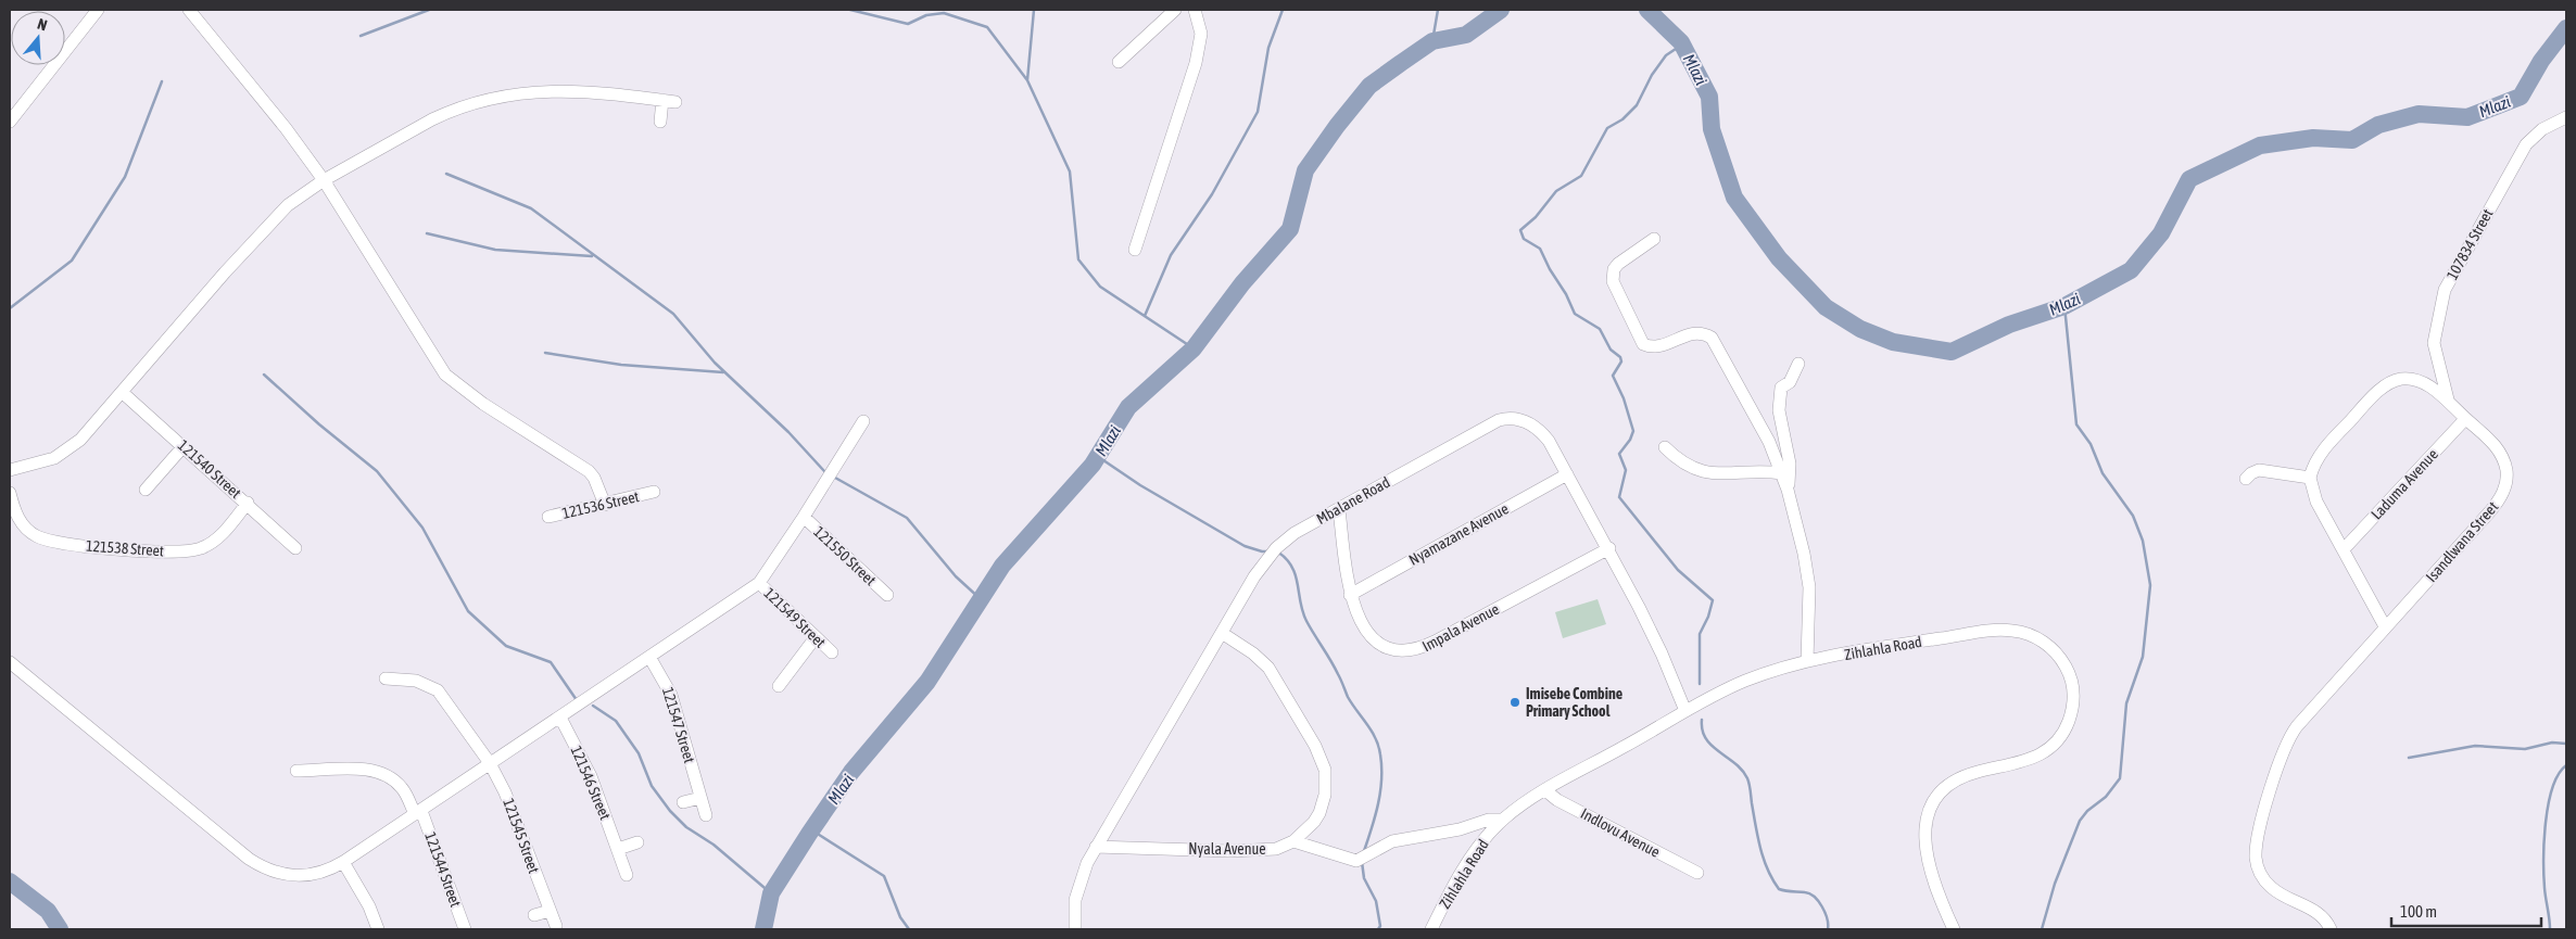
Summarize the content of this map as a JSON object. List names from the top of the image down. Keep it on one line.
{"streets":{"street":["107834 Street","121540 Street","Laduma Avenue","Mbalane Road","121536 Street","Nyamazane Avenue","Isandlwana Street","121538 Street","121550 Street","121549 Street","Impala Avenue","Zihlahla Road","121547 Street","121546 Street","Indlovu Avenue","121545 Street","Nyala Avenue","121544 Street"]},"crossings":[["107834 Street","Isandlwana Street"],["121540 Street","121538 Street"],["Laduma Avenue","Isandlwana Street"],["Mbalane Road","Nyamazane Avenue"],["Mbalane Road","Impala Avenue"],["Mbalane Road","Zihlahla Road"],["Mbalane Road","Nyala Avenue"],["Nyamazane Avenue","Impala Avenue"],["Zihlahla Road","Indlovu Avenue"]],"water":["Mlazi"],"places":["Imisebe Combine Primary School"],"scale_bar":"100 m","north":"top"}
